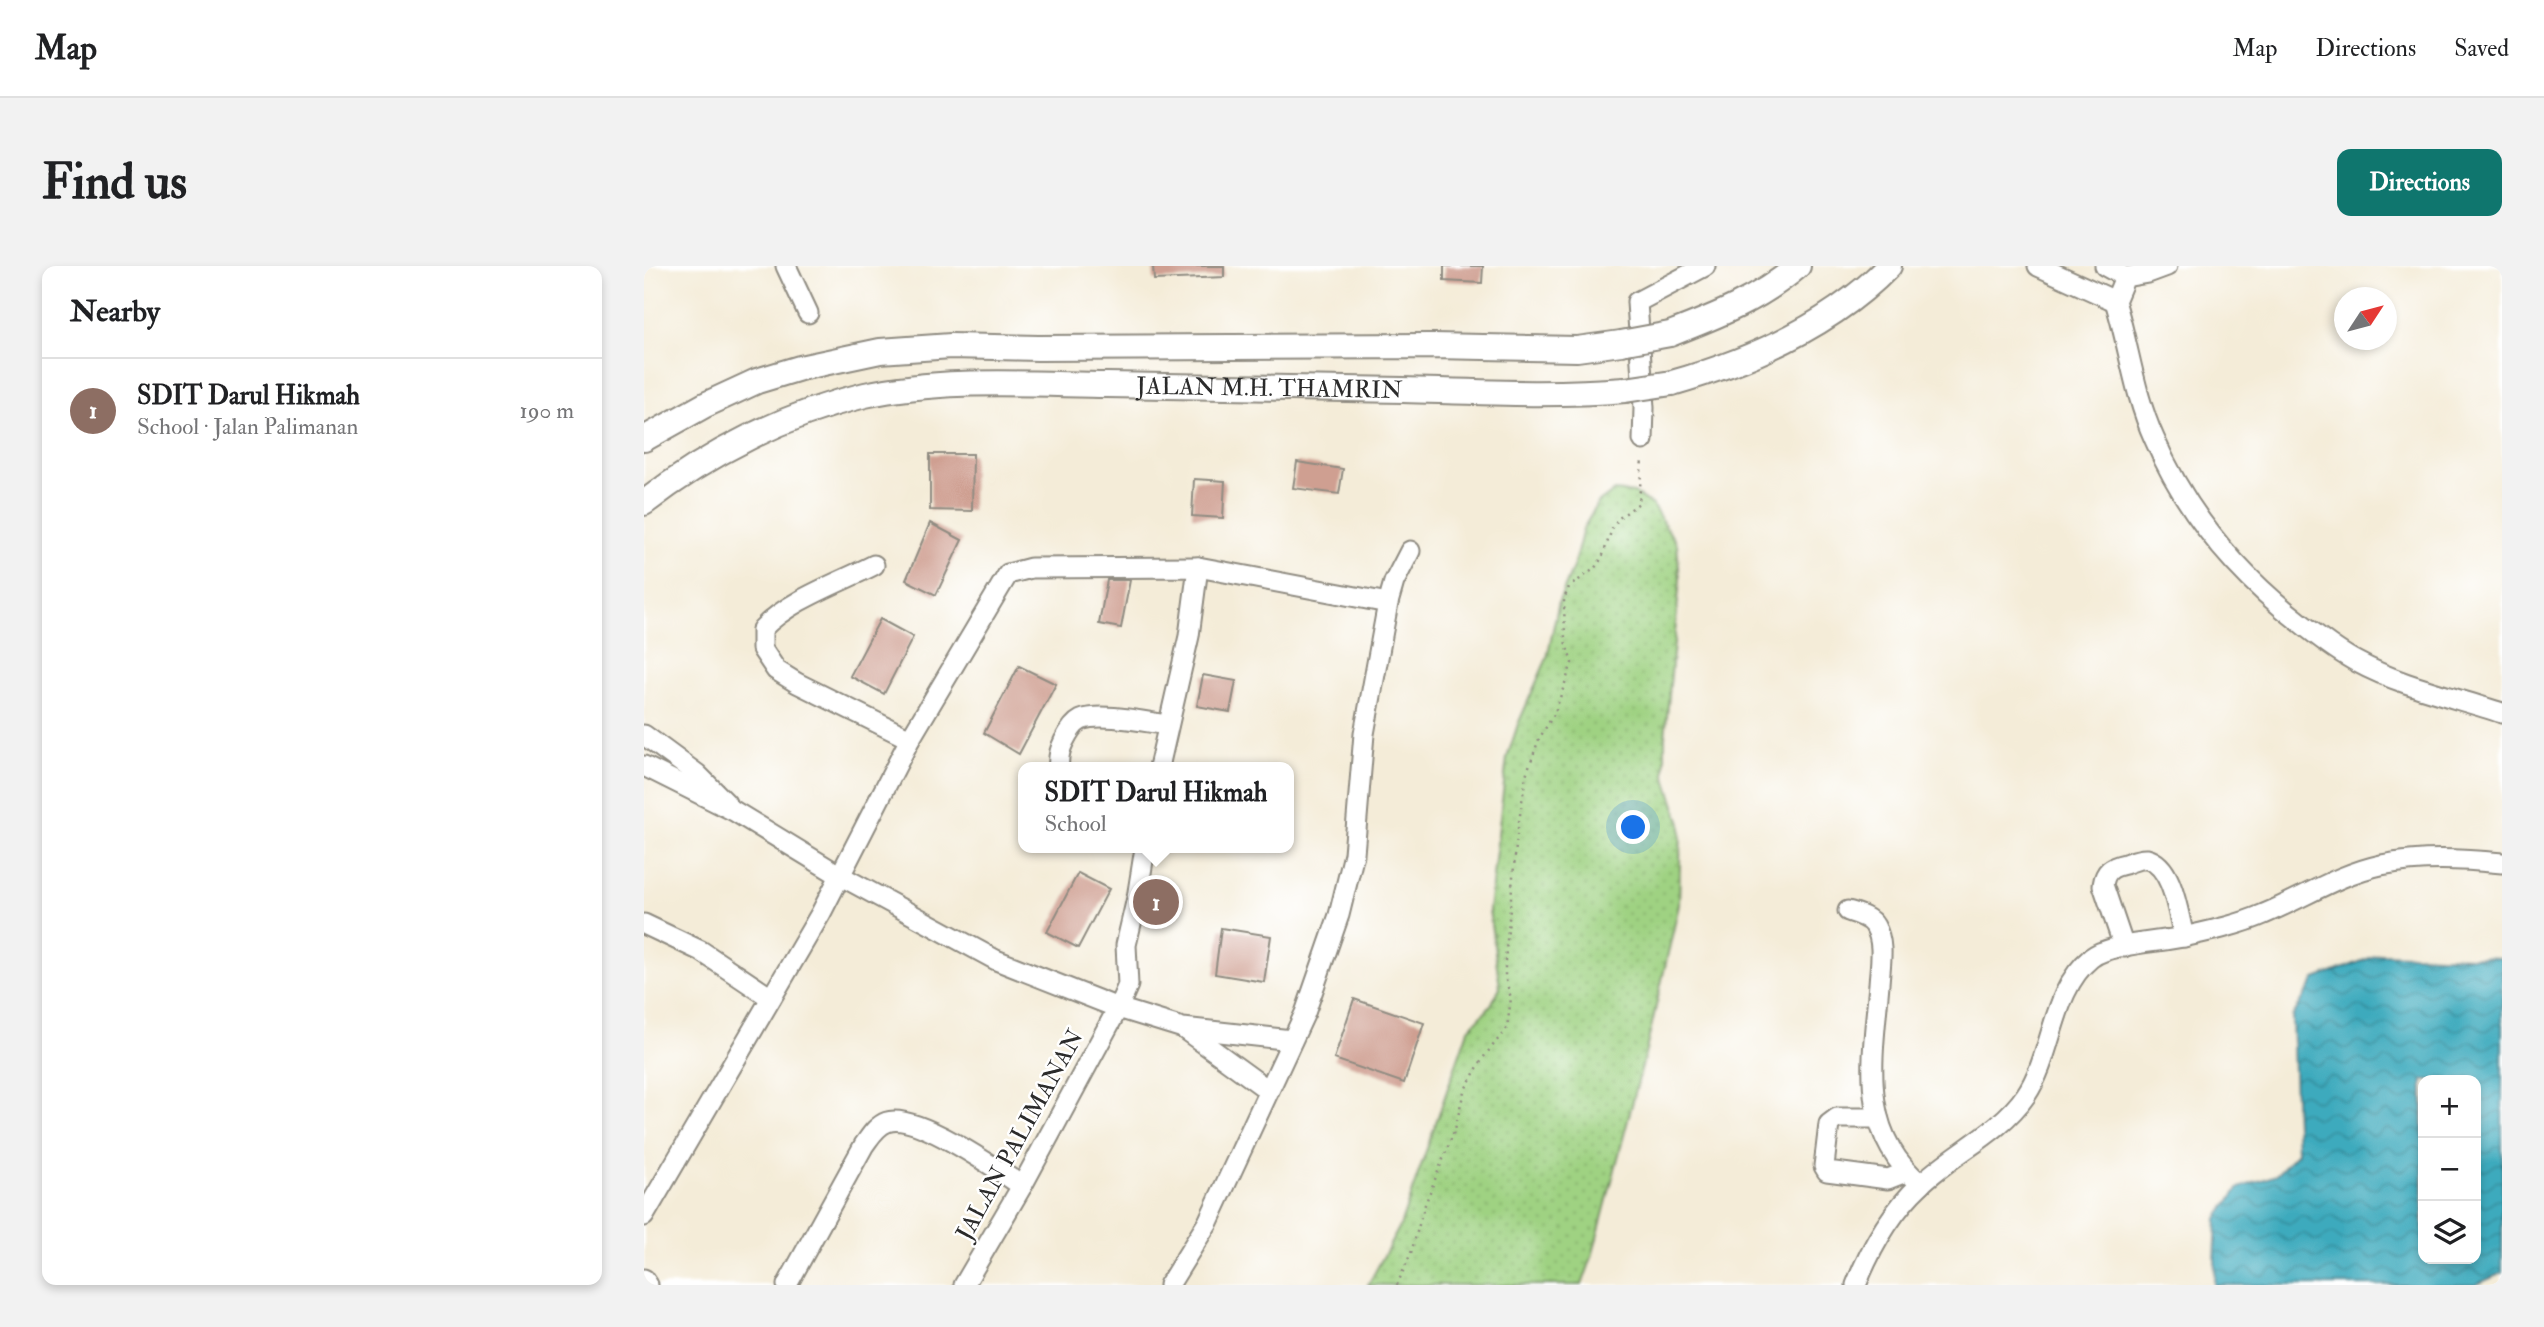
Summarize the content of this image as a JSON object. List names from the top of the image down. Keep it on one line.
{"streets":{"main road":["JALAN M.H. THAMRIN"],"street":["JALAN PALIMANAN"]},"north":"top right","page":{"header":"Map","nav":["Map","Directions","Saved"],"buttons":"Directions","title":"Find us","heading":"Nearby","list":[{"mark":"1","name":"SDIT Darul Hikmah","note":"School · Jalan Palimanan","value":"190 m"}],"popup":["SDIT Darul Hikmah","School"],"pins":"1","map_buttons":["+","−"]}}
